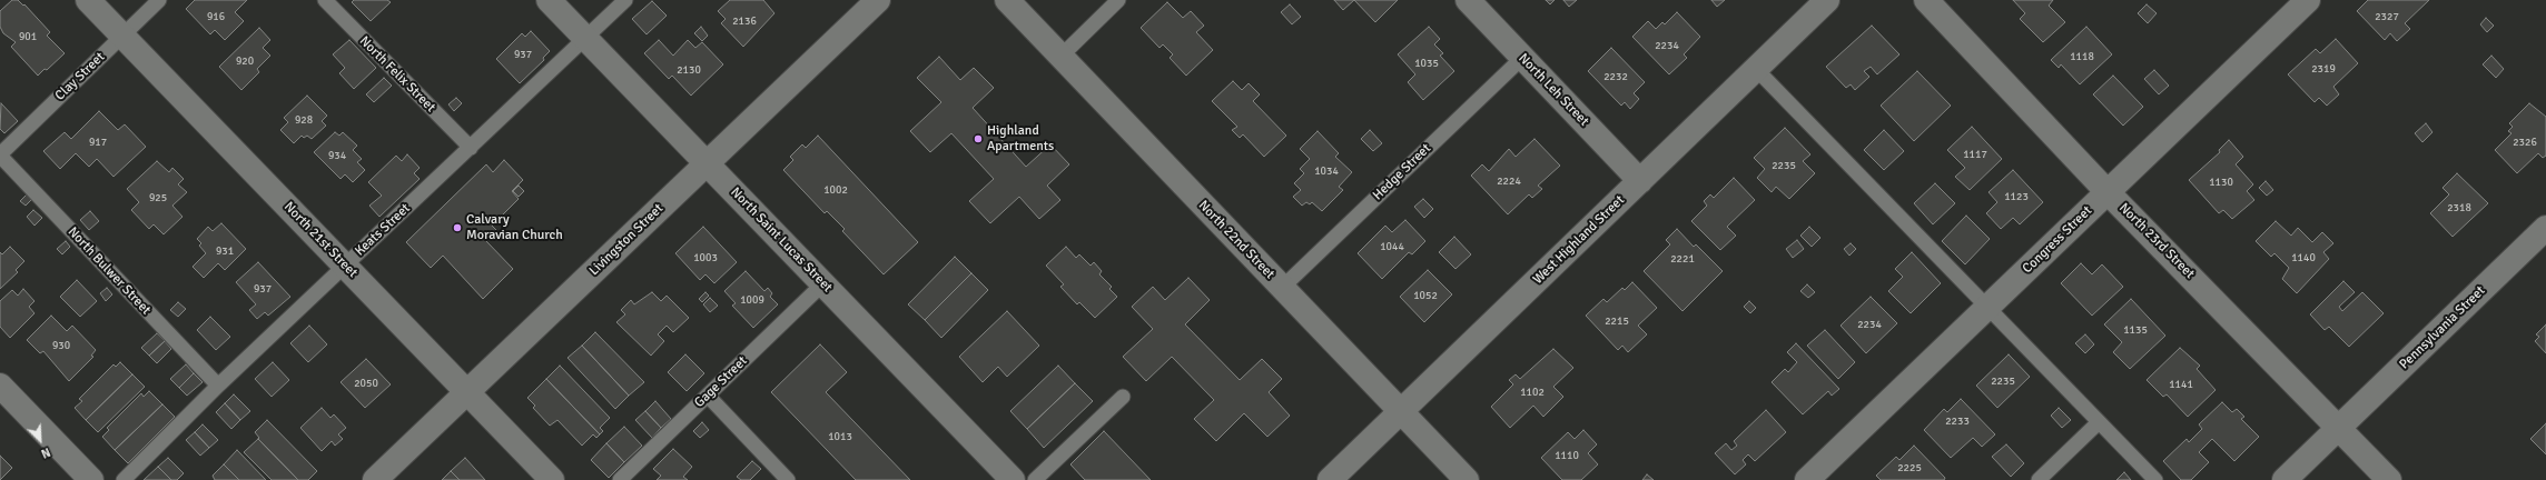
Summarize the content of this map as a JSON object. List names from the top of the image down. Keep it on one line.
{"streets":{"street":["North Leh Street","North 21st Street","Livingston Street","North Saint Lucas Street","North 22nd Street","West Highland Street","Congress Street","North 23rd Street","Pennsylvania Street"],"lane":["North Felix Street","Clay Street","Hedge Street","Keats Street","North Bulwer Street","Gage Street"]},"crossings":[["North Felix Street","Keats Street"],["Clay Street","North 21st Street"],["Clay Street","North Bulwer Street"],["North Leh Street","Hedge Street"],["North Leh Street","West Highland Street"],["Hedge Street","North 22nd Street"],["Keats Street","North 21st Street"],["Keats Street","North Saint Lucas Street"],["Keats Street","North Bulwer Street"],["North 21st Street","Livingston Street"],["Livingston Street","North Saint Lucas Street"],["North Saint Lucas Street","Gage Street"],["North 22nd Street","West Highland Street"],["Congress Street","North 23rd Street"],["North 23rd Street","Pennsylvania Street"]],"places":["Highland Apartments","Calvary Moravian Church"],"house_numbers":["916","2327","2136","901","2234","937","1118","920","1035","2319","2130","2232","928","917","2326","1117","934","2235","1034","2224","1130","1002","1123","925","2318","1044","931","1003","1140","2221","937","1052","1009","2215","2234","1135","930","2235","2050","1141","1102","2233","1013","1110","2225"],"north":"bottom right"}
